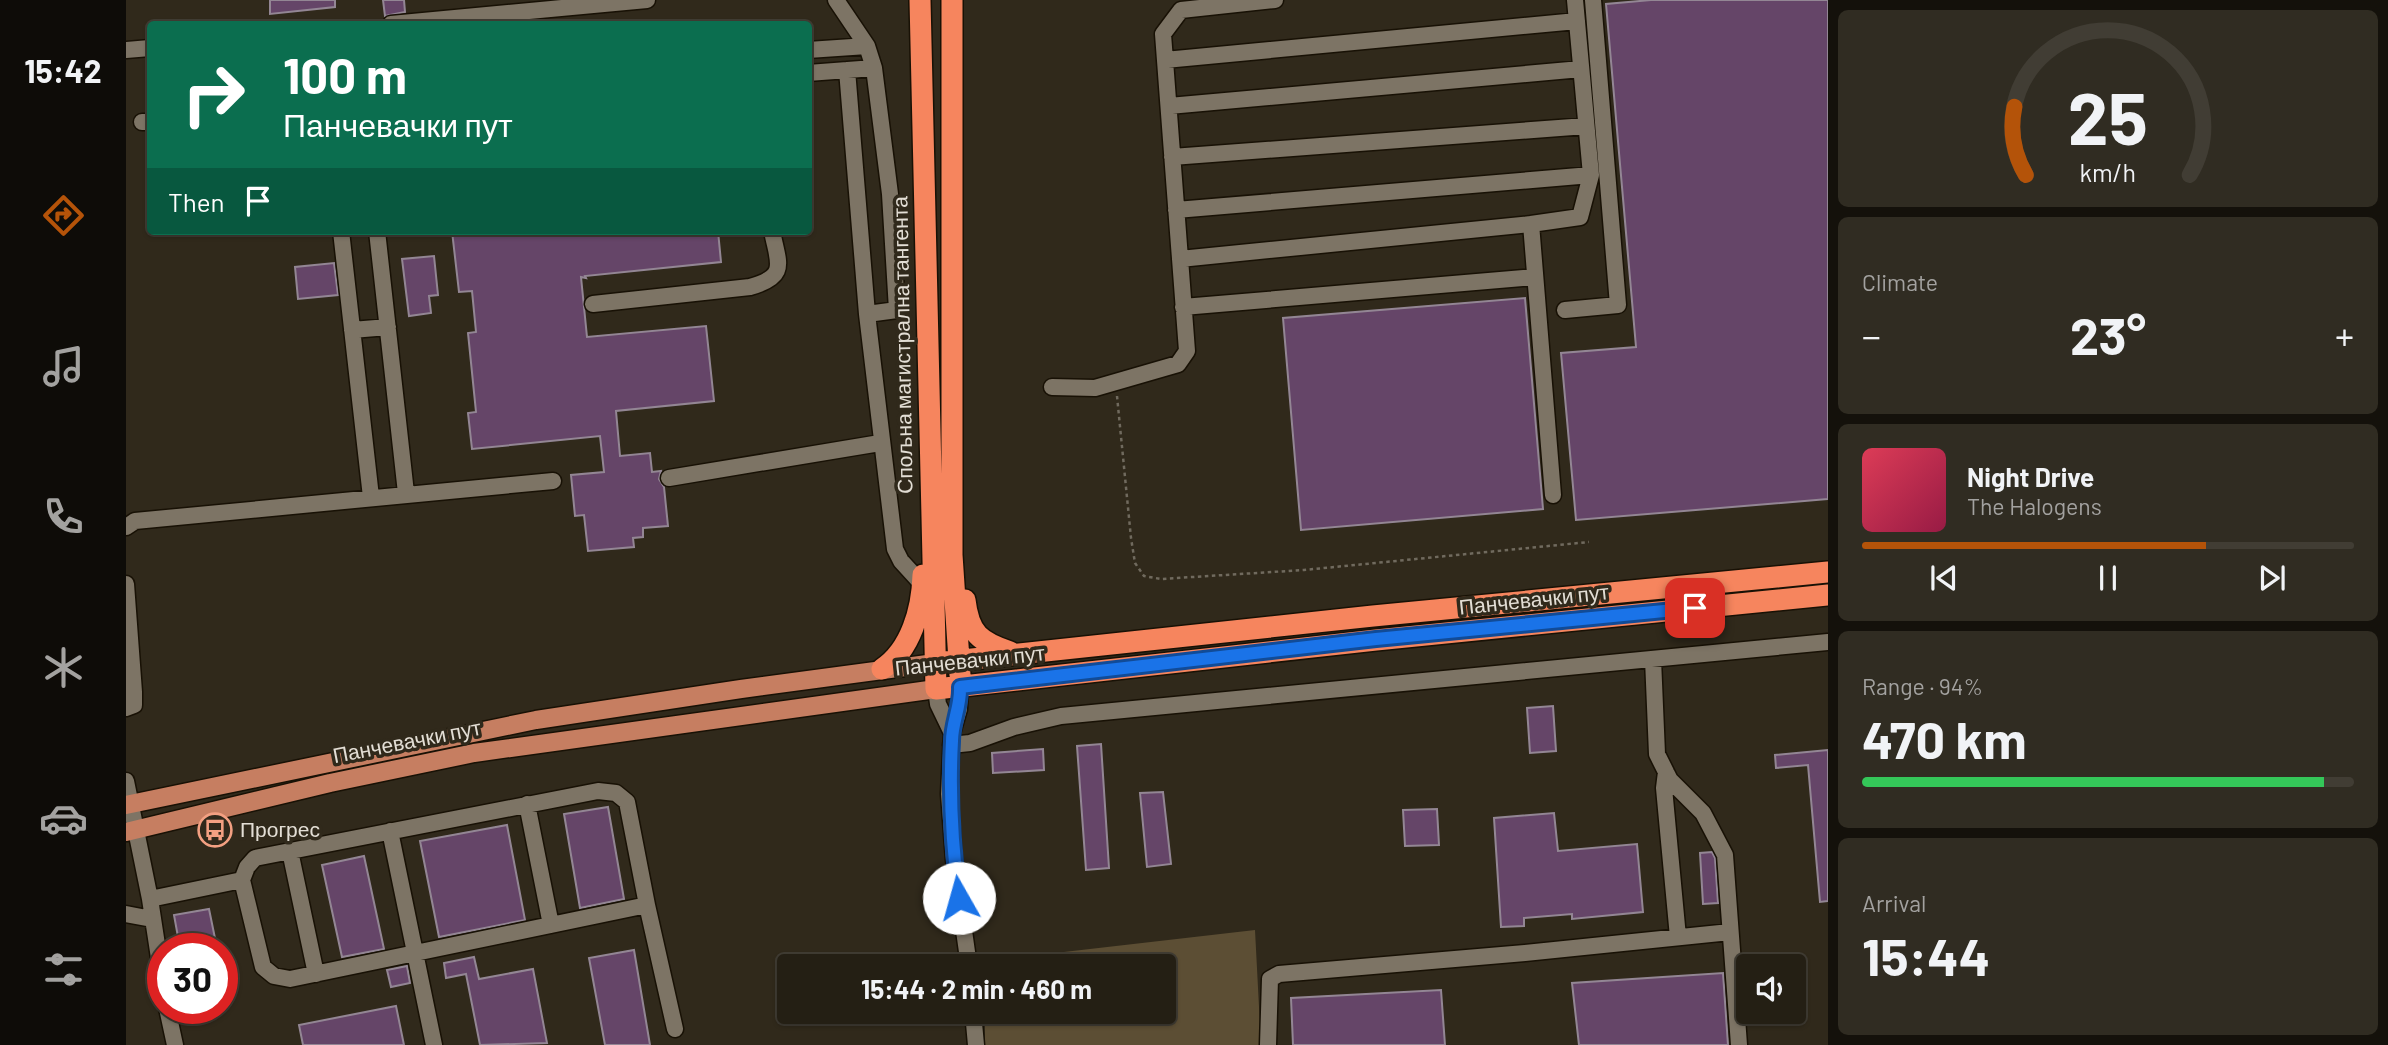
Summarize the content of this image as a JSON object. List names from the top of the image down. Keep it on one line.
{"streets":{"highway":["Спољна магистрална тангента","Панчевачки пут"]},"crossings":[["Спољна магистрална тангента","Панчевачки пут"]],"places":{"bus stop":["Прогрес"]},"page":{"tabs":"15:42","turn":["100 m","Панчевачки пут"],"then":"Then","tile":["Climate",["Range · 94%","470 km"],["Arrival","15:44"]],"heat":["−","23°","+"],"song":["Night Drive","The Halogens"],"limit":"30","trip":"15:44 · 2 min · 460 m","gauge":["25","km/h"]}}
